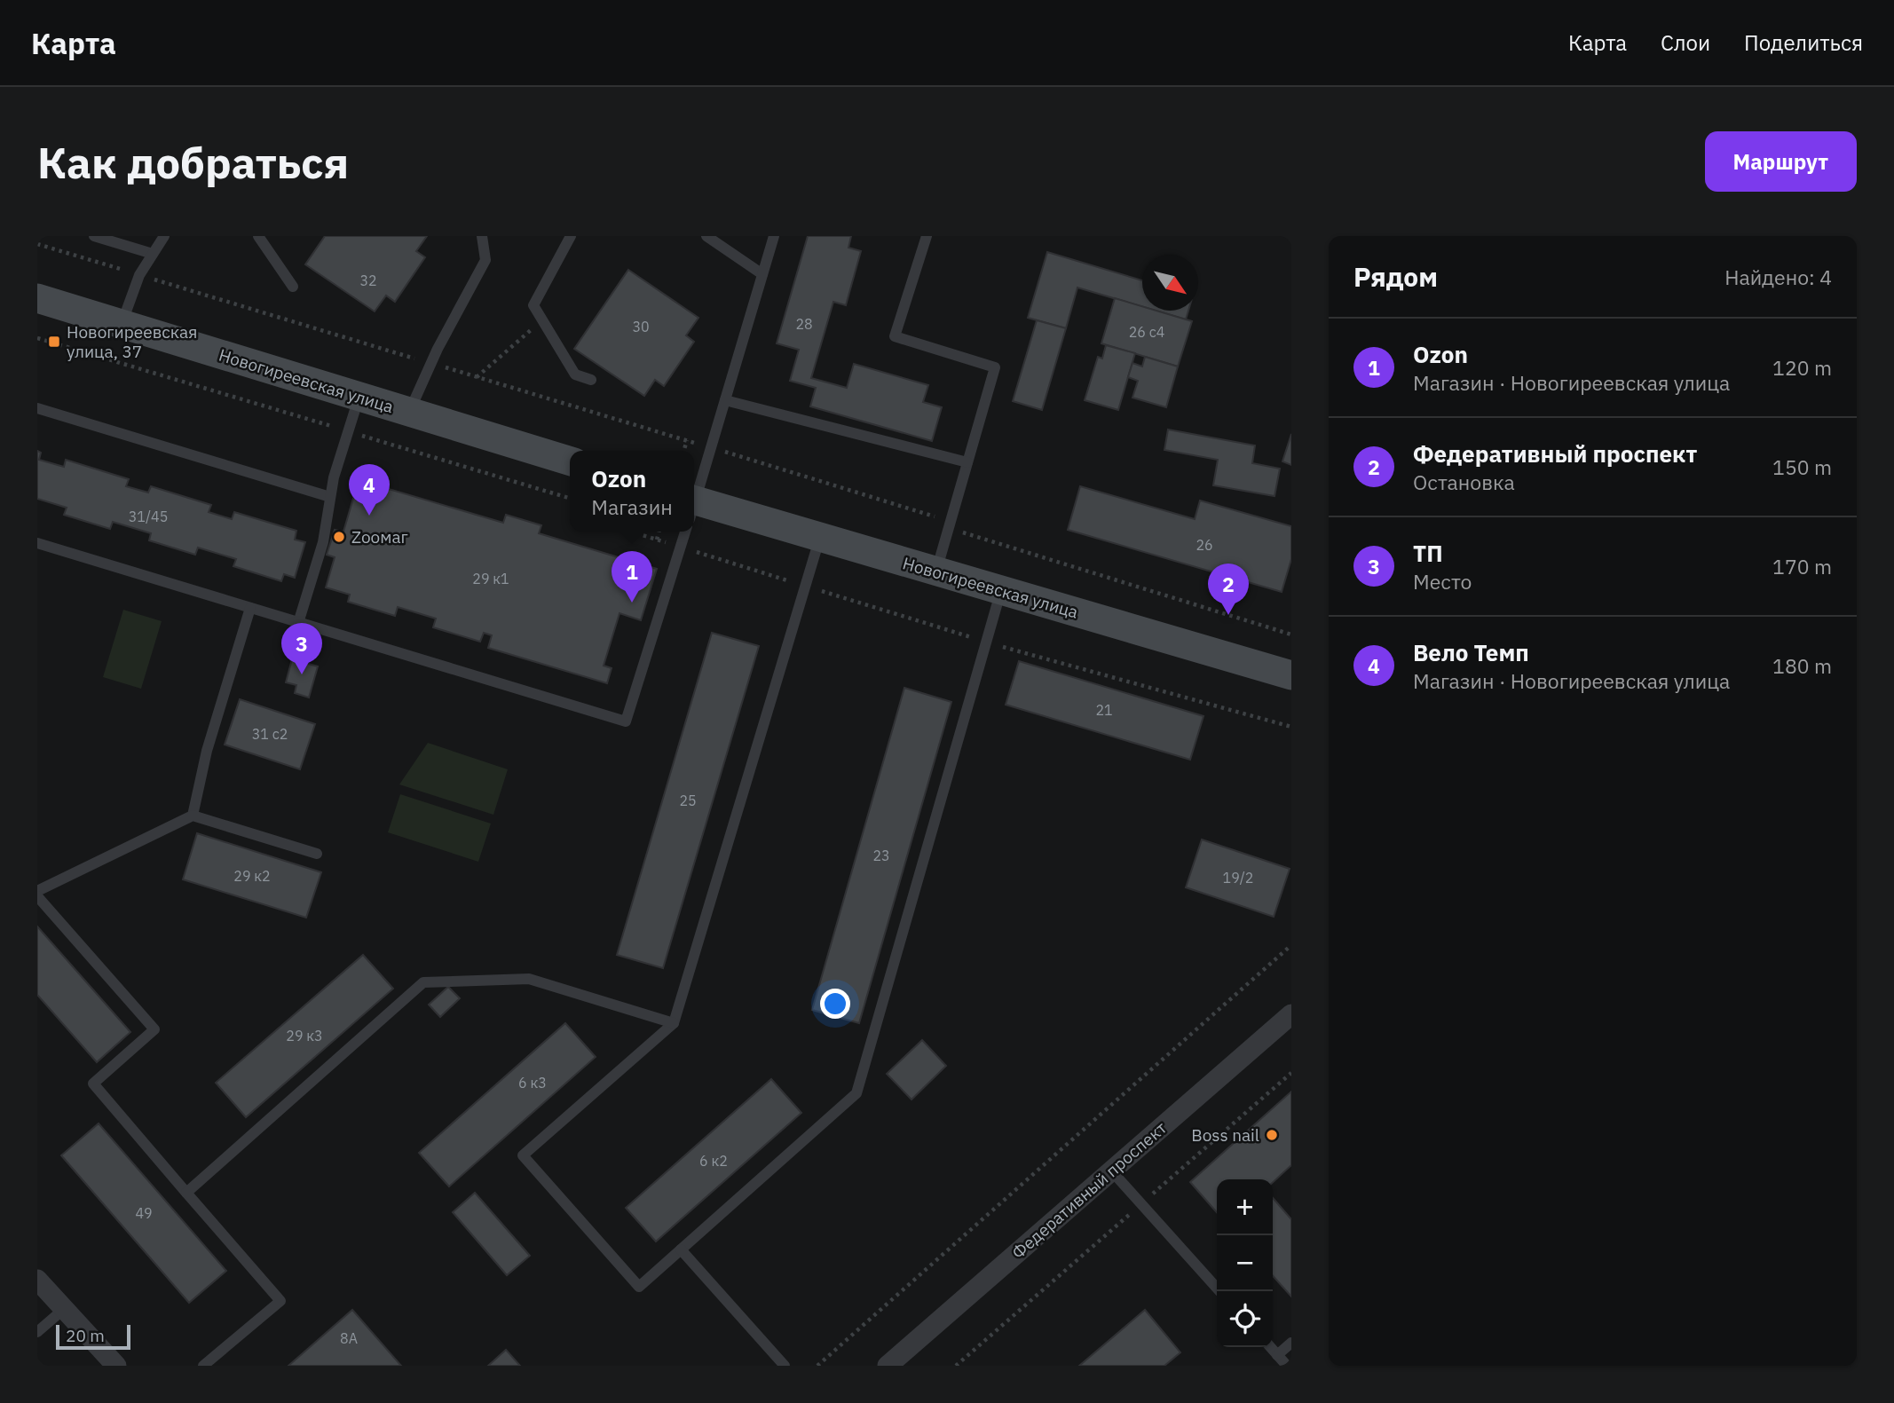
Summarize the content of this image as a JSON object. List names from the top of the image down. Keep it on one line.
{"streets":{"main road":["Новогиреевская улица"],"street":["Федеративный проспект"]},"places":{"transit":["Новогиреевская улица, 37"],"other":["Zooмаг","Boss nail"]},"house_numbers":["32","28","30","26 с4","31/45","26","29 к1","21","31 с2","25","23","29 к2","19/2","29 к3","6 к3","6 к2","49","8А"],"scale_bar":"20 m","north":"bottom right","page":{"header":"Карта","nav":["Карта","Слои","Поделиться"],"buttons":"Маршрут","title":"Как добраться","heading":["Рядом","Найдено: 4"],"list":[{"mark":"1","name":"Ozon","note":"Магазин · Новогиреевская улица","value":"120 m"},{"mark":"2","name":"Федеративный проспект","note":"Остановка","value":"150 m"},{"mark":"3","name":"ТП","note":"Место","value":"170 m"},{"mark":"4","name":"Вело Темп","note":"Магазин · Новогиреевская улица","value":"180 m"}],"popup":["Ozon","Магазин"],"pins":["4","1","2","3"],"map_buttons":["+","−"],"scale":"20 m"}}
